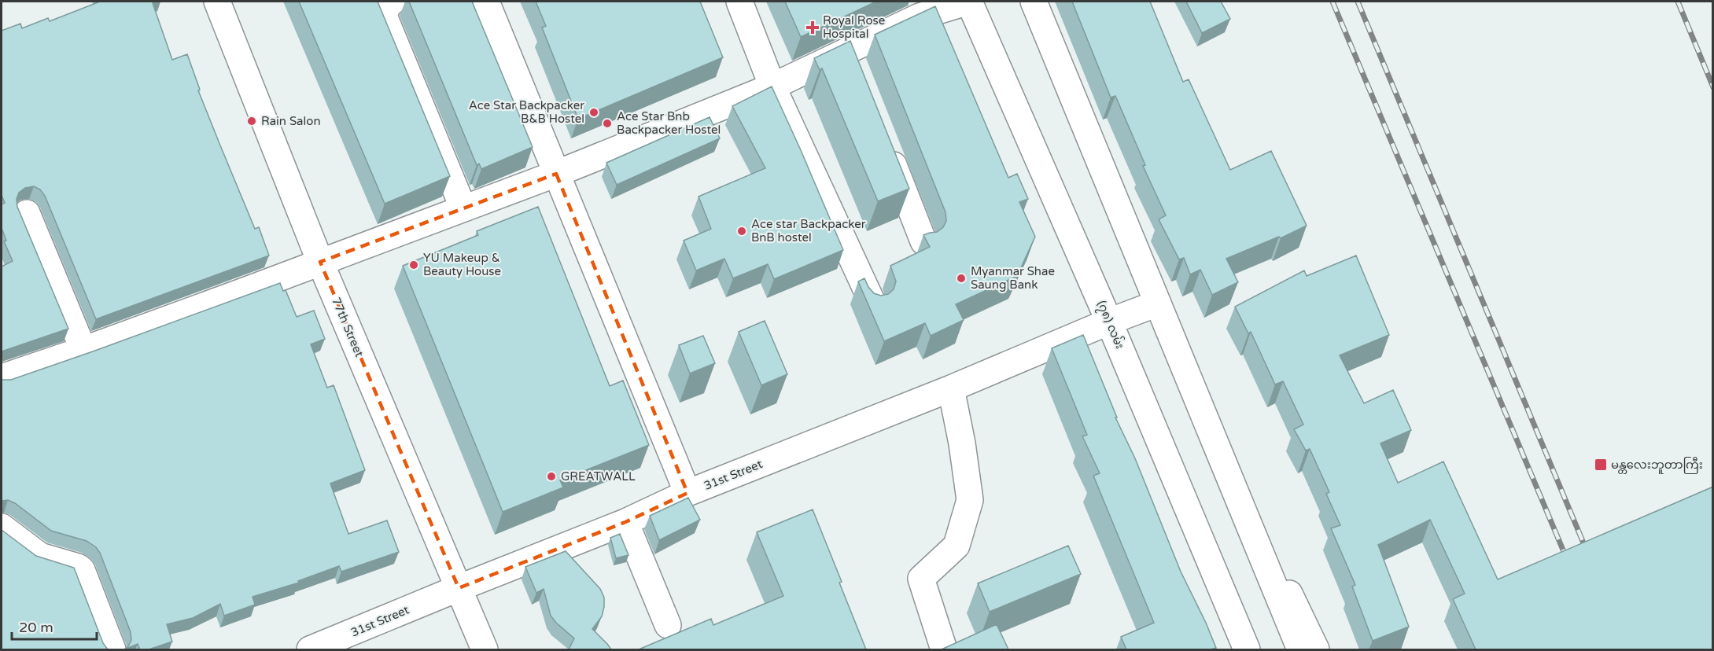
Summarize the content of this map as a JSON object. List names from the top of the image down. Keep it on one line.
{"streets":{"street":["(၇၈) လမ်း","77th Street","31st Street"]},"crossings":[["(၇၈) လမ်း","31st Street"],["77th Street","31st Street"]],"places":{"health":["Royal Rose Hospital"],"other":["Ace Star Backpacker B&B Hostel","Rain Salon","Ace Star Bnb Backpacker Hostel","Ace star Backpacker BnB hostel","YU Makeup & Beauty House","Myanmar Shae Saung Bank","GREATWALL"],"transit":["မန္တလေးဘူတာကြီး"]},"scale_bar":"20 m"}
